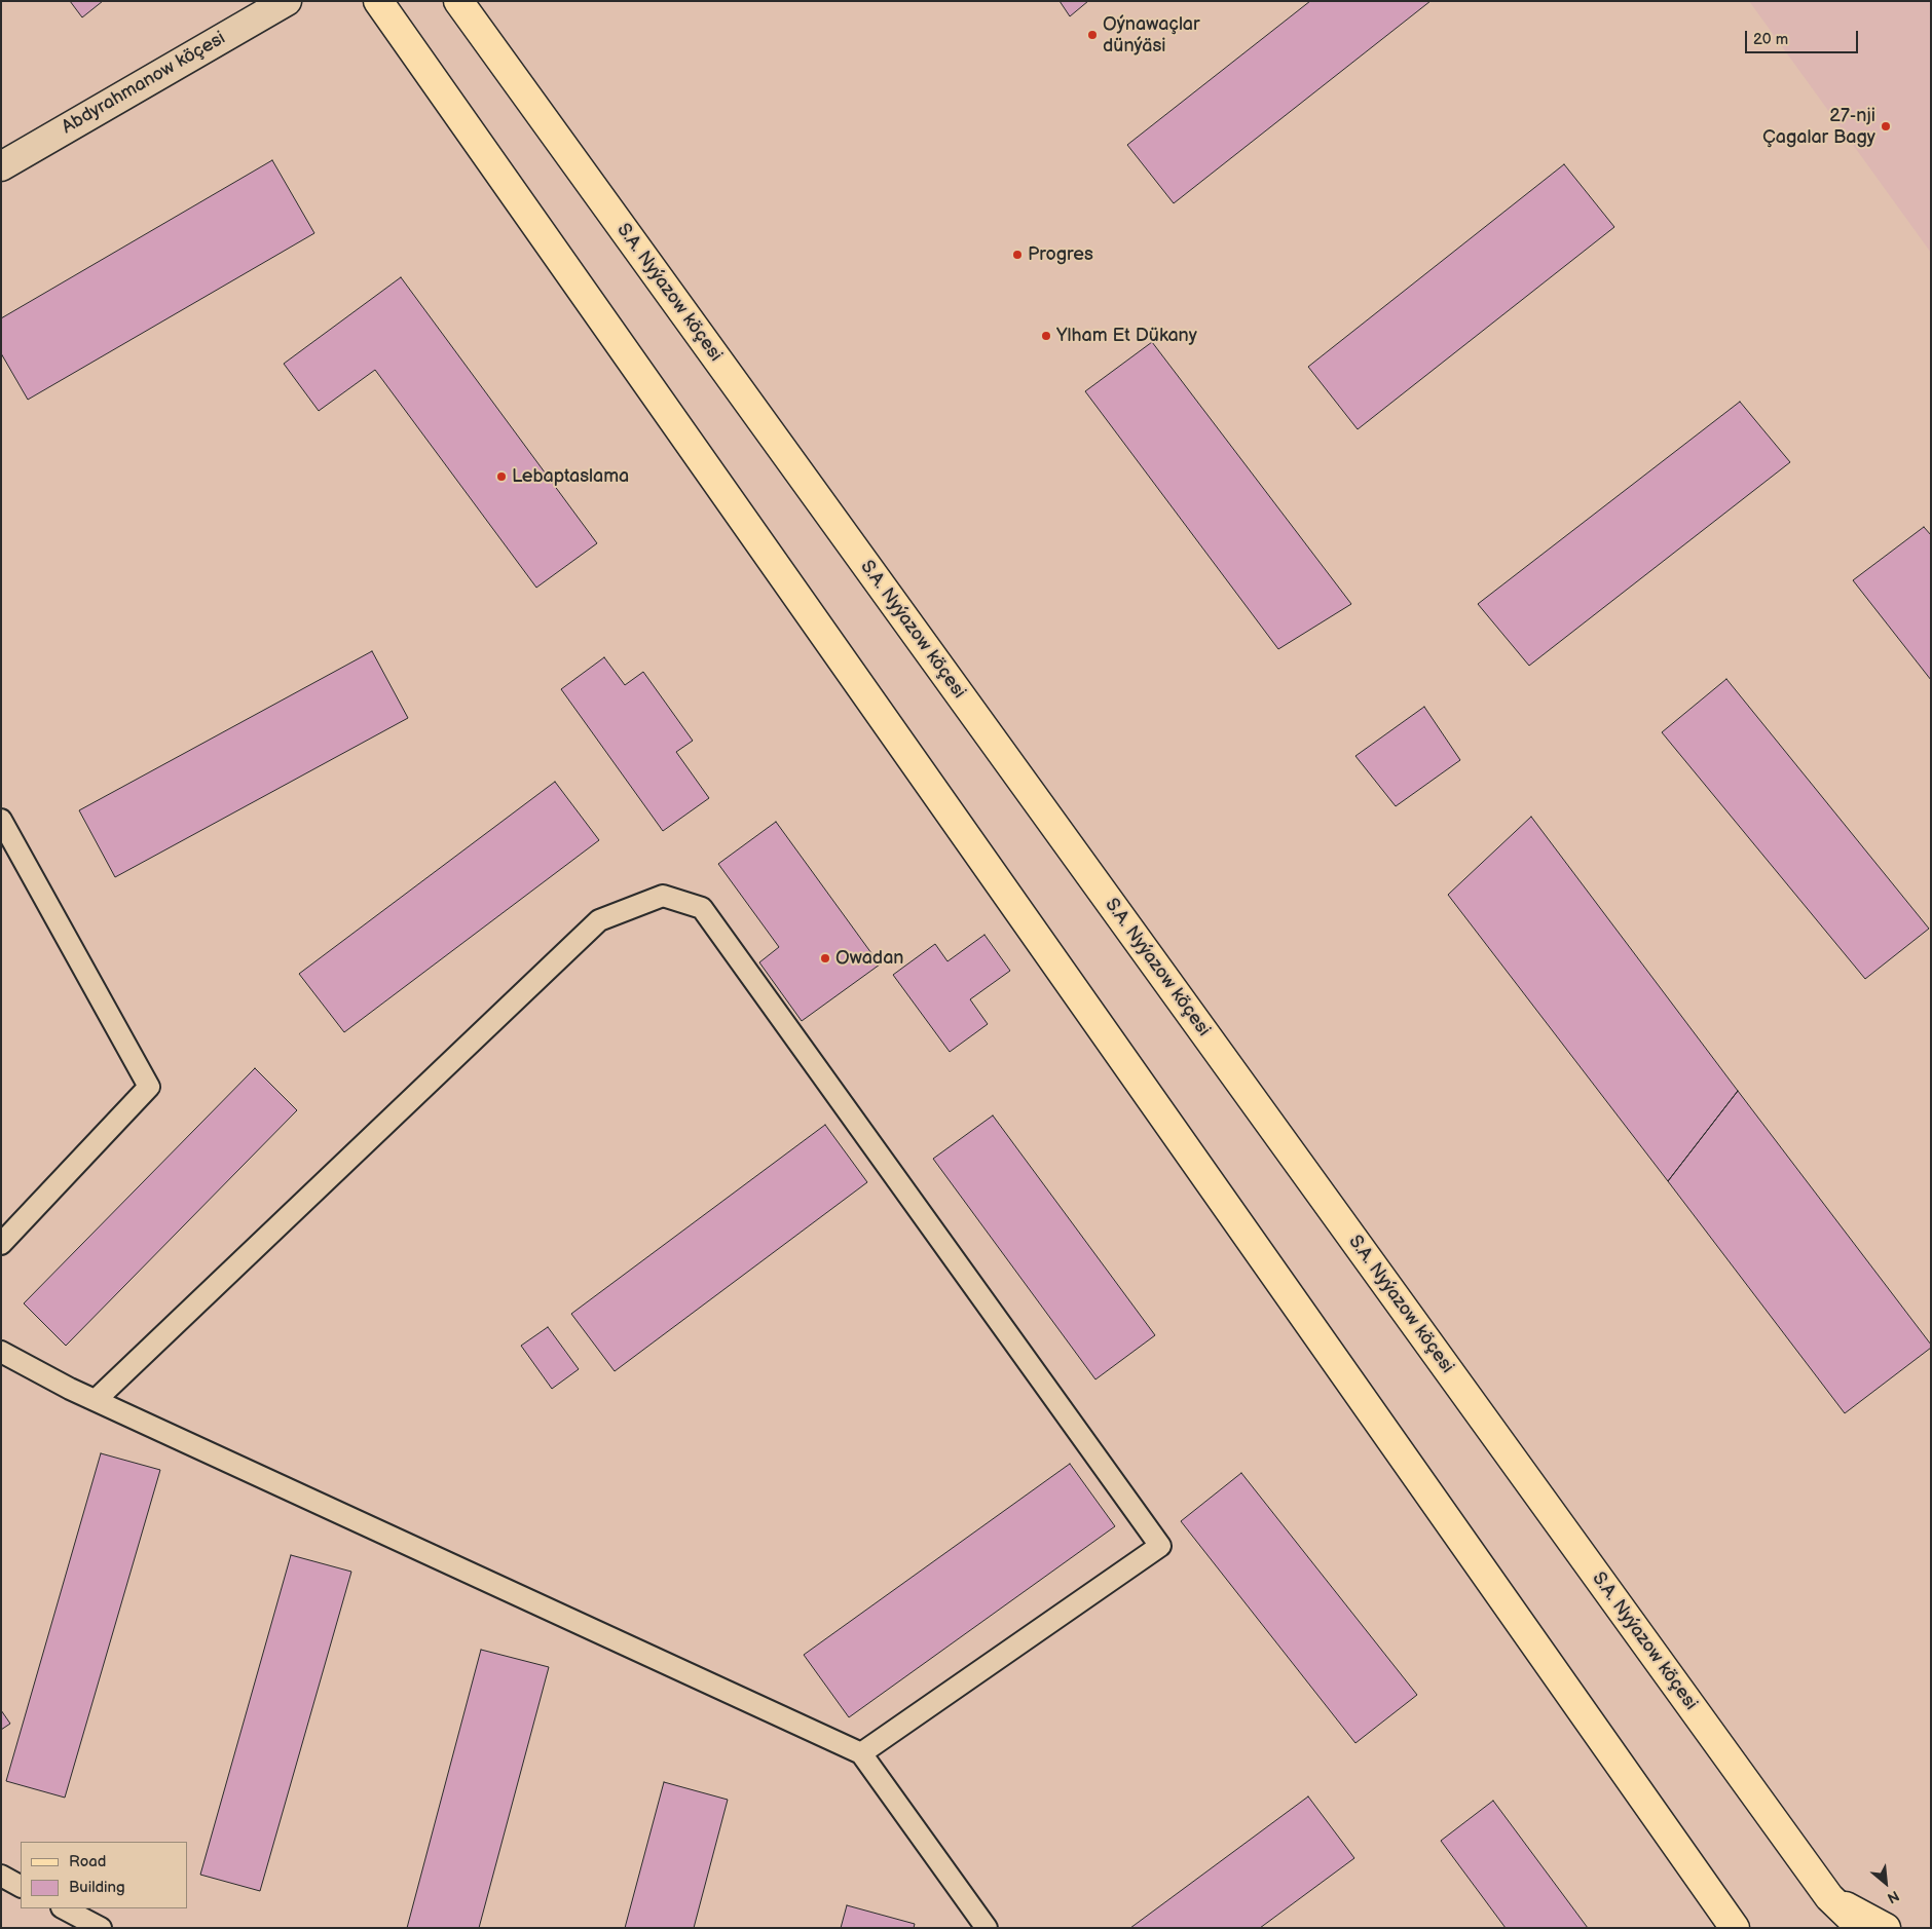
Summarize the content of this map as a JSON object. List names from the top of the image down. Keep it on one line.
{"streets":{"main road":["S.A. Nyýazow köçesi"],"street":["Abdyrahmanow köçesi"]},"places":["Oýnawaçlar dünýäsi","27-nji Çagalar Bagy","Progres","Ylham Et Dükany","Lebaptaslama","Owadan"],"legend":["Road","Building"],"scale_bar":"20 m","north":"bottom right"}
